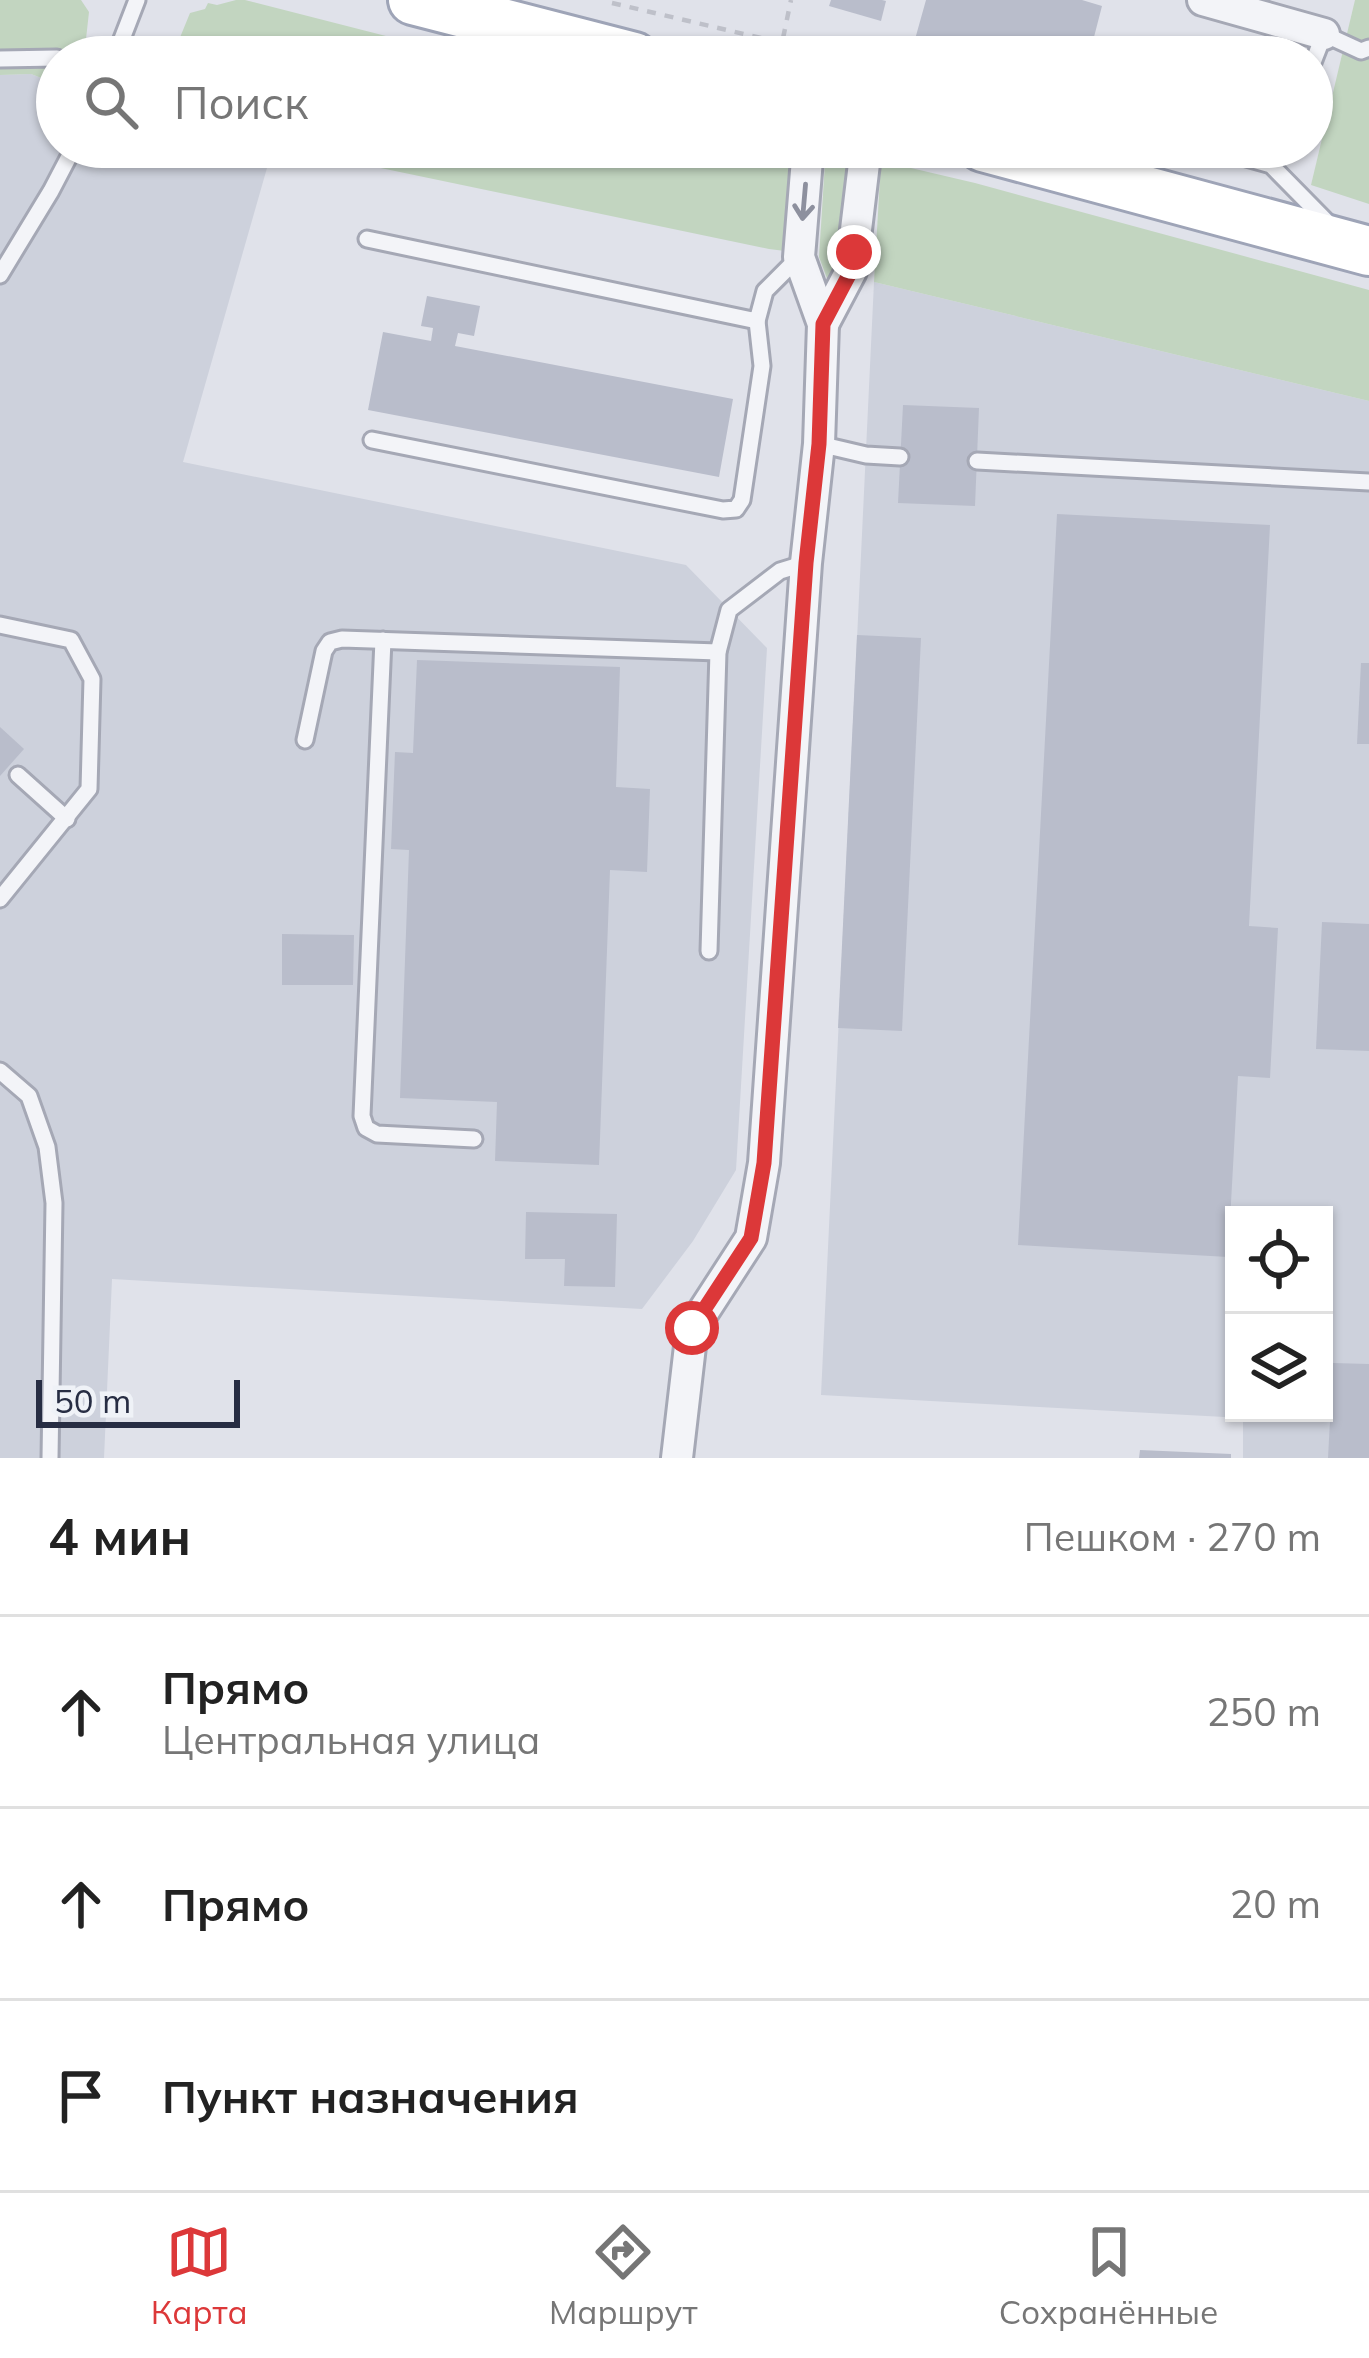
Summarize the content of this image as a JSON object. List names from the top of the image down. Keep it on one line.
{"scale_bar":"50 m","page":{"search":"Поиск","scale":"50 m","heading":["4 мин","Пешком · 270 m"],"list":[["Прямо","Центральная улица","250 m"],["Прямо","20 m"],"Пункт назначения"],"nav":["Карта","Маршрут","Сохранённые"]}}
